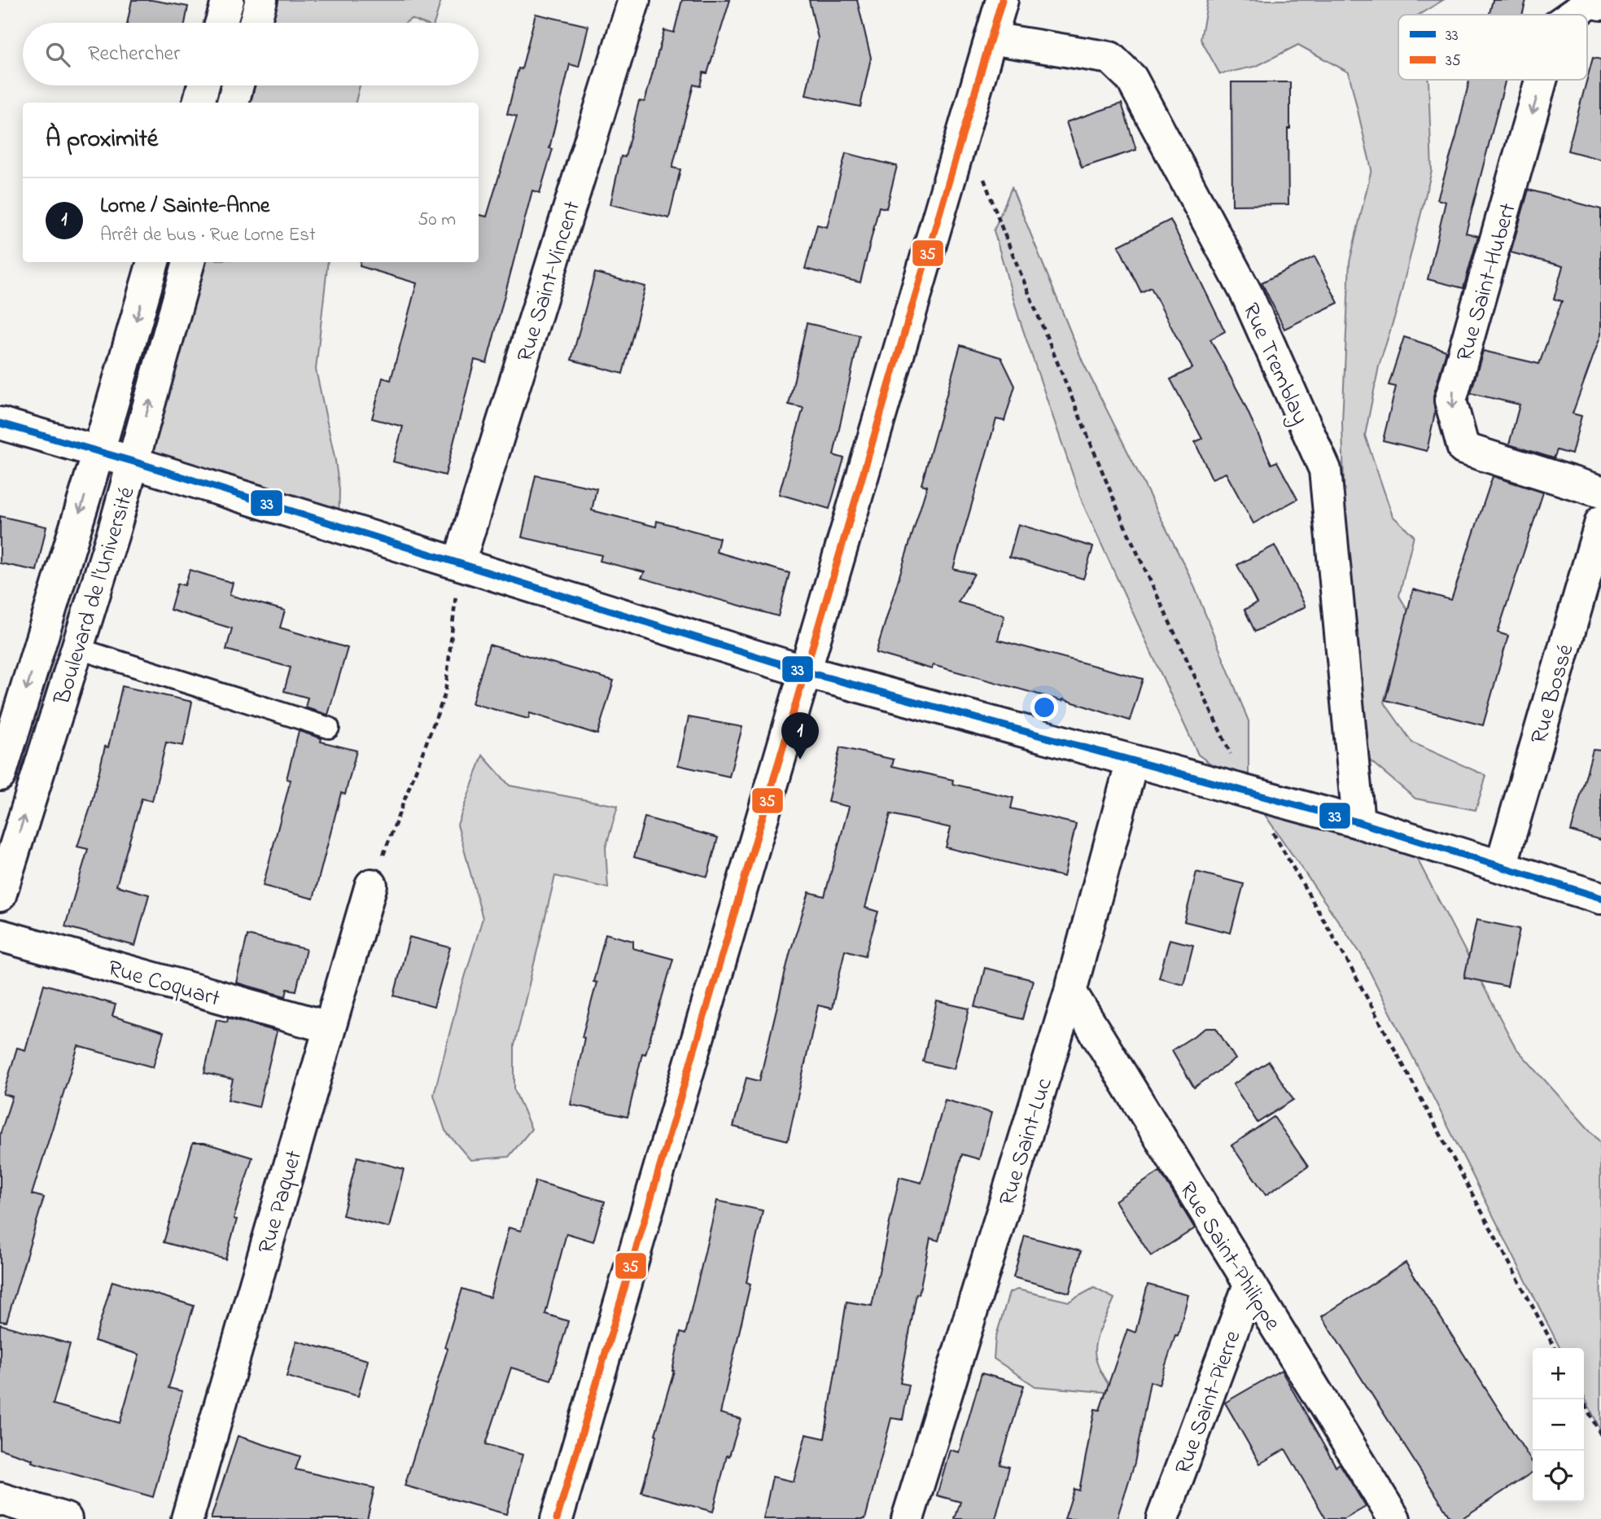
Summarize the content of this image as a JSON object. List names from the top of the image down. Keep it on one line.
{"streets":{"street":["Rue Saint-Vincent","Rue Saint-Hubert","Rue Tremblay","Boulevard de l'Université","Rue Bossé","Rue Coquart","Rue Saint-Luc","Rue Paquet","Rue Saint-Philippe","Rue Saint-Pierre"]},"crossings":[["Rue Coquart","Rue Paquet"],["Rue Saint-Luc","Rue Saint-Philippe"],["Rue Saint-Philippe","Rue Saint-Pierre"]],"lines":["transit line 35","transit line 33"],"legend":["33","35"],"page":{"search":"Rechercher","heading":"À proximité","list":[{"mark":"1","name":"Lorne / Sainte-Anne","note":"Arrêt de bus · Rue Lorne Est","value":"50 m"}],"pins":"1","map_buttons":["+","−"]}}
